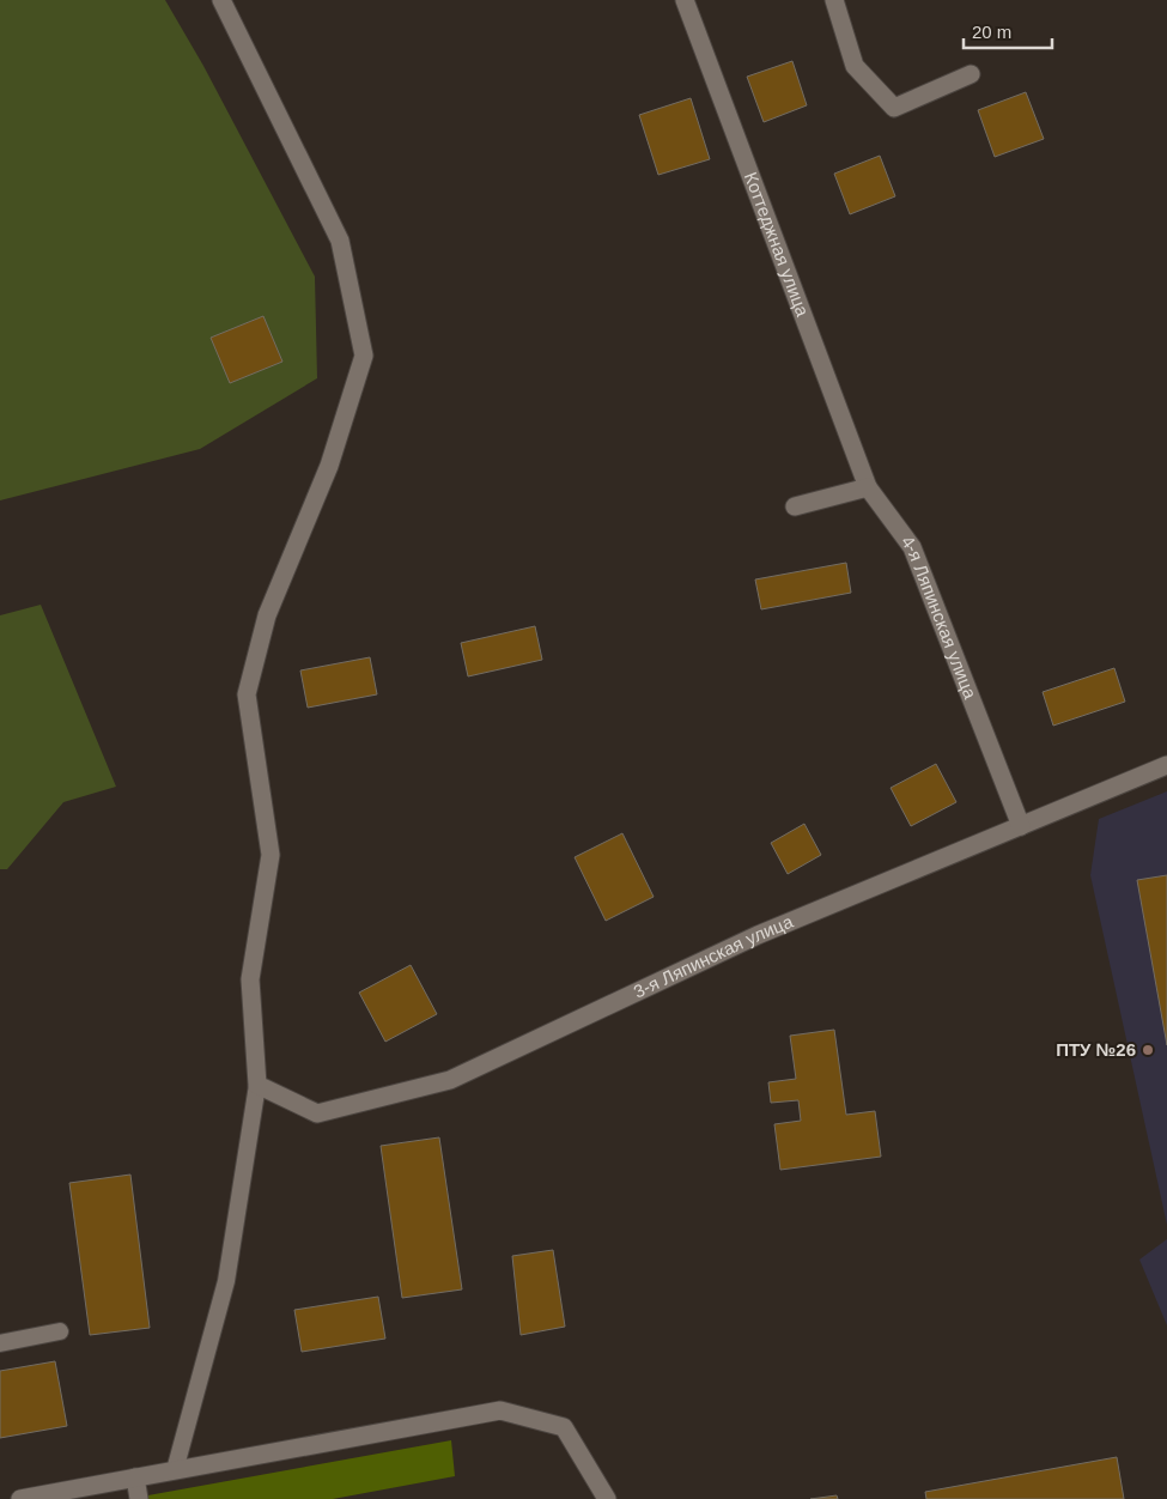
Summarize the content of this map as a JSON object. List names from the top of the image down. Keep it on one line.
{"streets":{"street":["Коттеджная улица","4-я Ляпинская улица","3-я Ляпинская улица"]},"crossings":[["Коттеджная улица","4-я Ляпинская улица"],["4-я Ляпинская улица","3-я Ляпинская улица"]],"places":["ПТУ №26"],"scale_bar":"20 m"}
